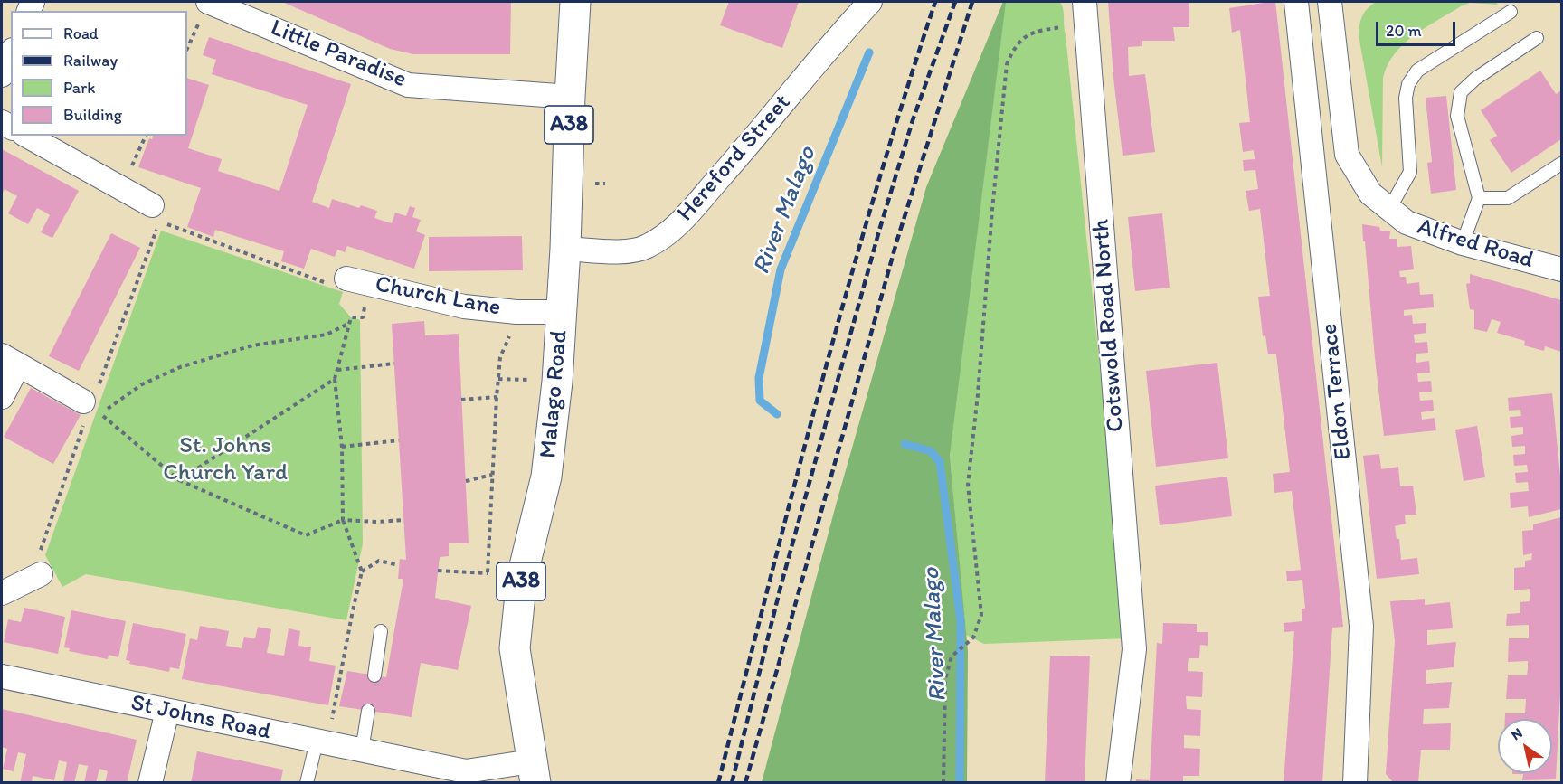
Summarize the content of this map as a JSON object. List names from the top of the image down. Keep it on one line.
{"streets":{"highway":["A38","Malago Road"],"street":["Little Paradise","Hereford Street","Alfred Road","Church Lane","Cotswold Road North","Eldon Terrace","St Johns Road"]},"crossings":[["Little Paradise","Malago Road"],["Hereford Street","Malago Road"],["Church Lane","Malago Road"],["Malago Road","St Johns Road"]],"water":["River Malago"],"parks":["St. Johns Church Yard"],"legend":["Road","Railway","Park","Building"],"scale_bar":"20 m","north":"top left"}
